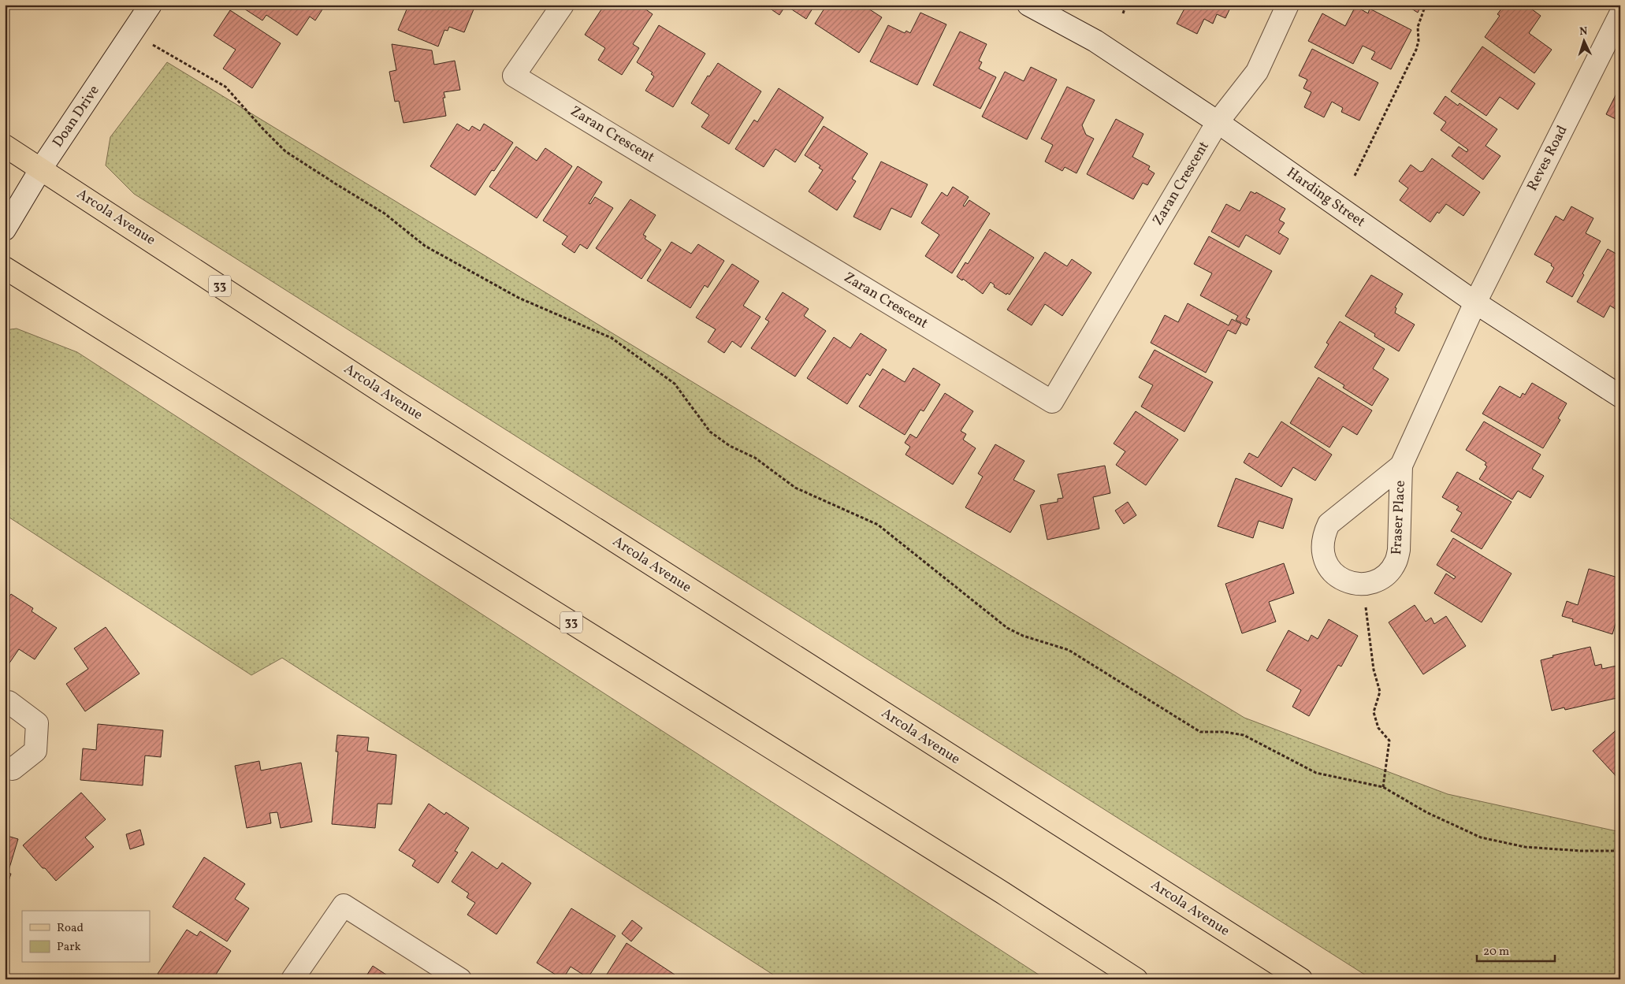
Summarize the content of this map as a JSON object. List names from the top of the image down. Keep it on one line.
{"streets":{"main road":["Arcola Avenue","33"],"street":["Doan Drive","Zaran Crescent","Reves Road","Harding Street","Fraser Place"]},"crossings":[["Doan Drive","Arcola Avenue"],["Zaran Crescent","Harding Street"],["Reves Road","Harding Street"],["Reves Road","Fraser Place"],["Harding Street","Fraser Place"]],"legend":["Road","Park"],"scale_bar":"20 m","north":"top"}
